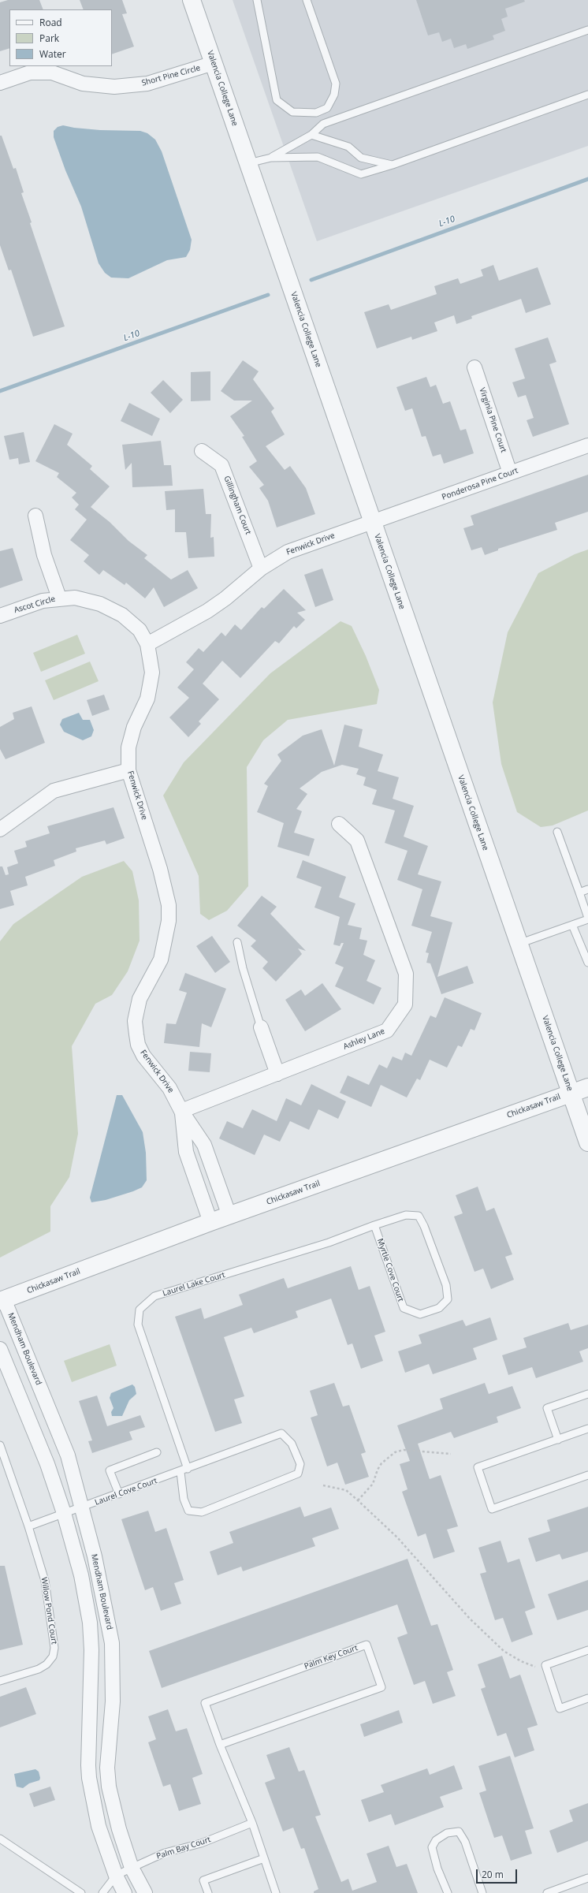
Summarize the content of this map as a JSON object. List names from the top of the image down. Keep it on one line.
{"streets":{"street":["Short Pine Circle","Valencia College Lane","Virginia Pine Court","Ponderosa Pine Court","Gillingham Court","Fenwick Drive","Ascot Circle","Ashley Lane","Chickasaw Trail","Mendham Boulevard"],"lane":["Myrtle Cove Court","Laurel Lake Court","Laurel Cove Court","Willow Pond Court","Palm Key Court","Palm Bay Court"]},"crossings":[["Short Pine Circle","Valencia College Lane"],["Valencia College Lane","Ponderosa Pine Court"],["Valencia College Lane","Fenwick Drive"],["Valencia College Lane","Chickasaw Trail"],["Virginia Pine Court","Ponderosa Pine Court"],["Ponderosa Pine Court","Fenwick Drive"],["Gillingham Court","Fenwick Drive"],["Fenwick Drive","Ascot Circle"],["Fenwick Drive","Ashley Lane"],["Fenwick Drive","Chickasaw Trail"],["Chickasaw Trail","Mendham Boulevard"],["Myrtle Cove Court","Laurel Lake Court"],["Laurel Lake Court","Laurel Cove Court"],["Mendham Boulevard","Laurel Cove Court"],["Mendham Boulevard","Palm Bay Court"],["Palm Key Court","Palm Bay Court"]],"water":["L-10"],"legend":["Road","Park","Water"],"scale_bar":"20 m"}
